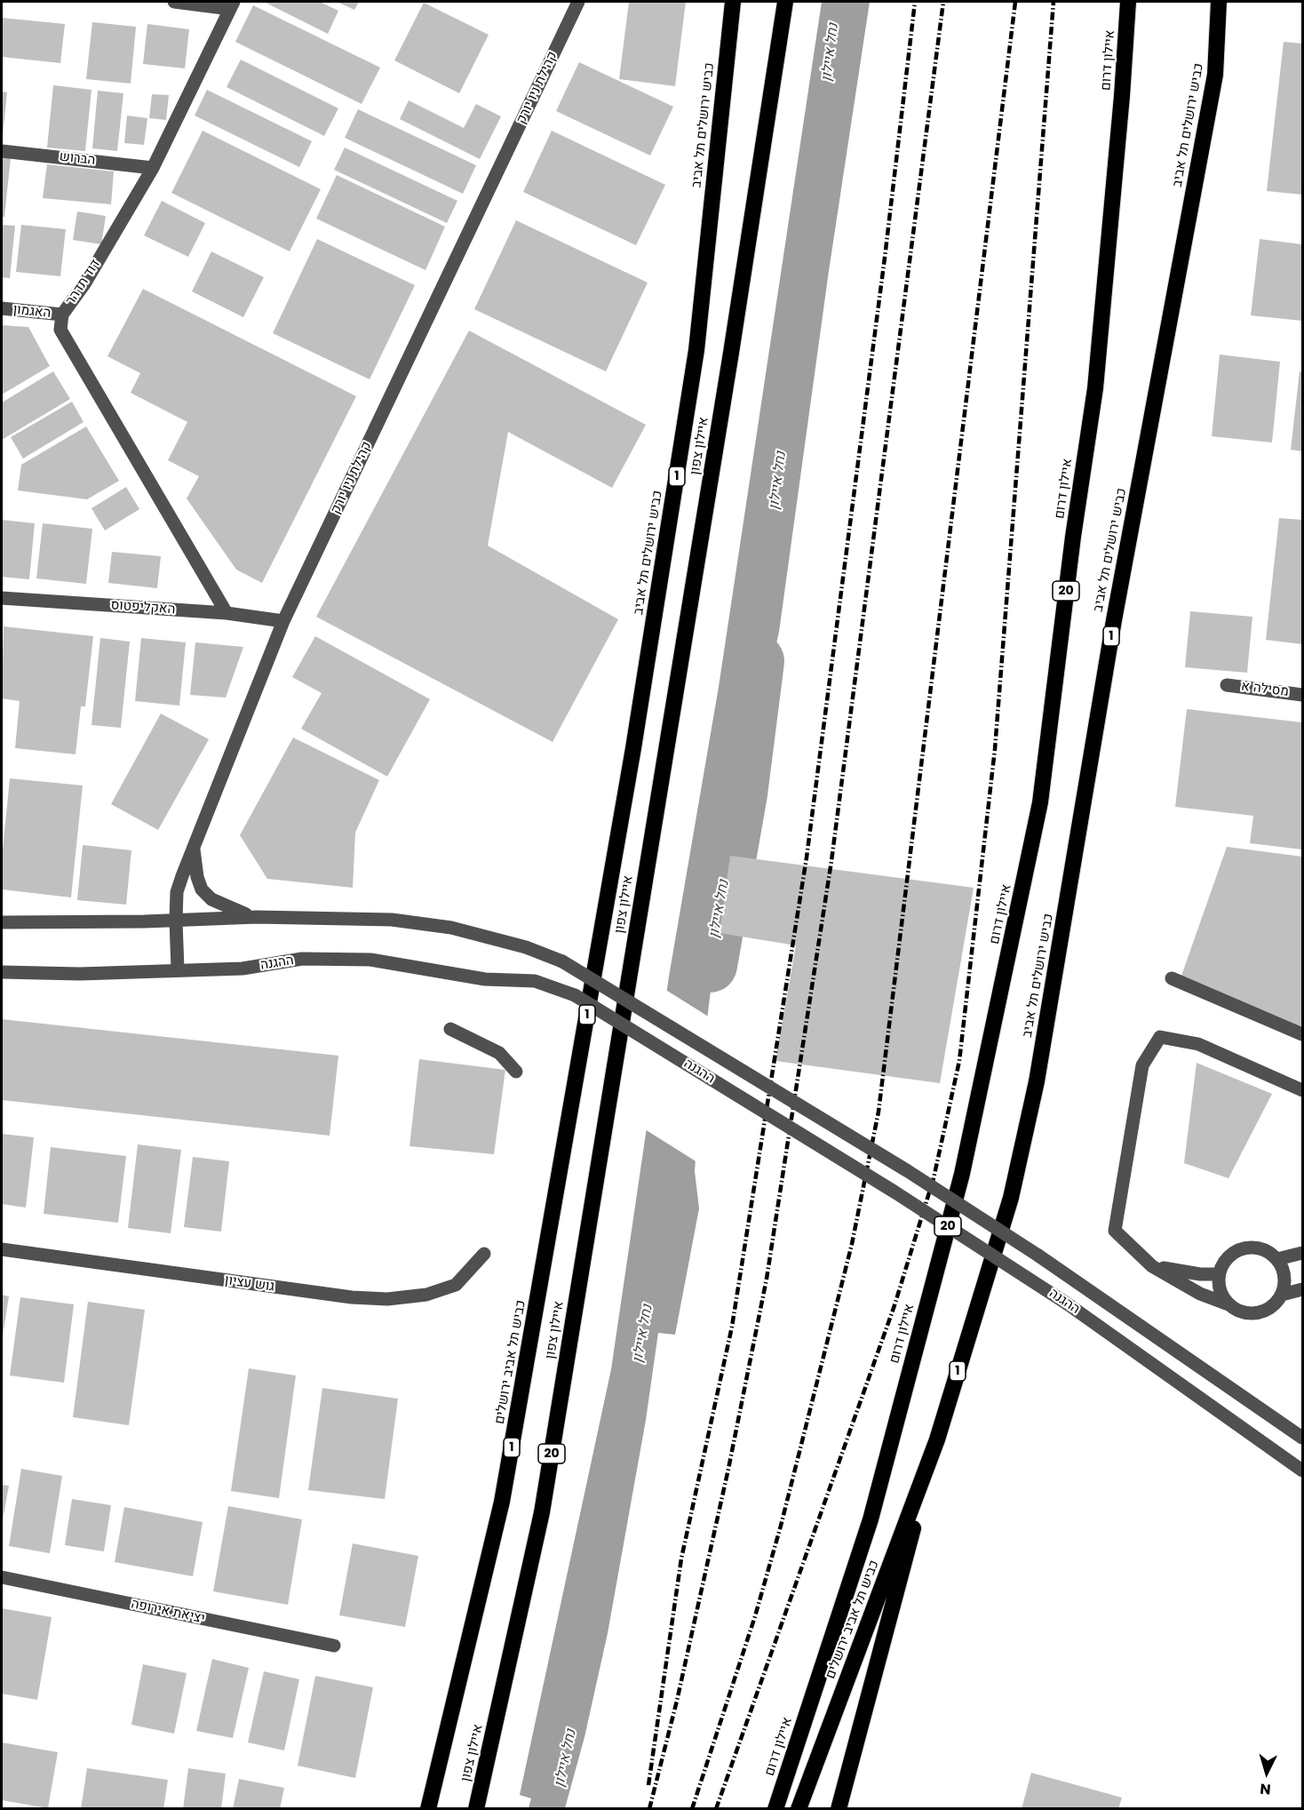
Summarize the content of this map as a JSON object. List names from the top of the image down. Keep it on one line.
{"streets":{"highway":["איילון דרום","כביש ירושלים תל אביב","איילון צפון","1","20","כביש תל אביב ירושלים"],"street":["קהילת ניו יורק","הברוש","דוד תדהר","האגמון","האקליפטוס","מסילה א","ההגנה","גוש עציון","יציאת אירופה"]},"crossings":[["קהילת ניו יורק","האקליפטוס"],["קהילת ניו יורק","ההגנה"],["כביש ירושלים תל אביב","כביש תל אביב ירושלים"],["הברוש","דוד תדהר"],["דוד תדהר","האגמון"],["דוד תדהר","האקליפטוס"]],"water":["נחל איילון"],"north":"bottom"}
